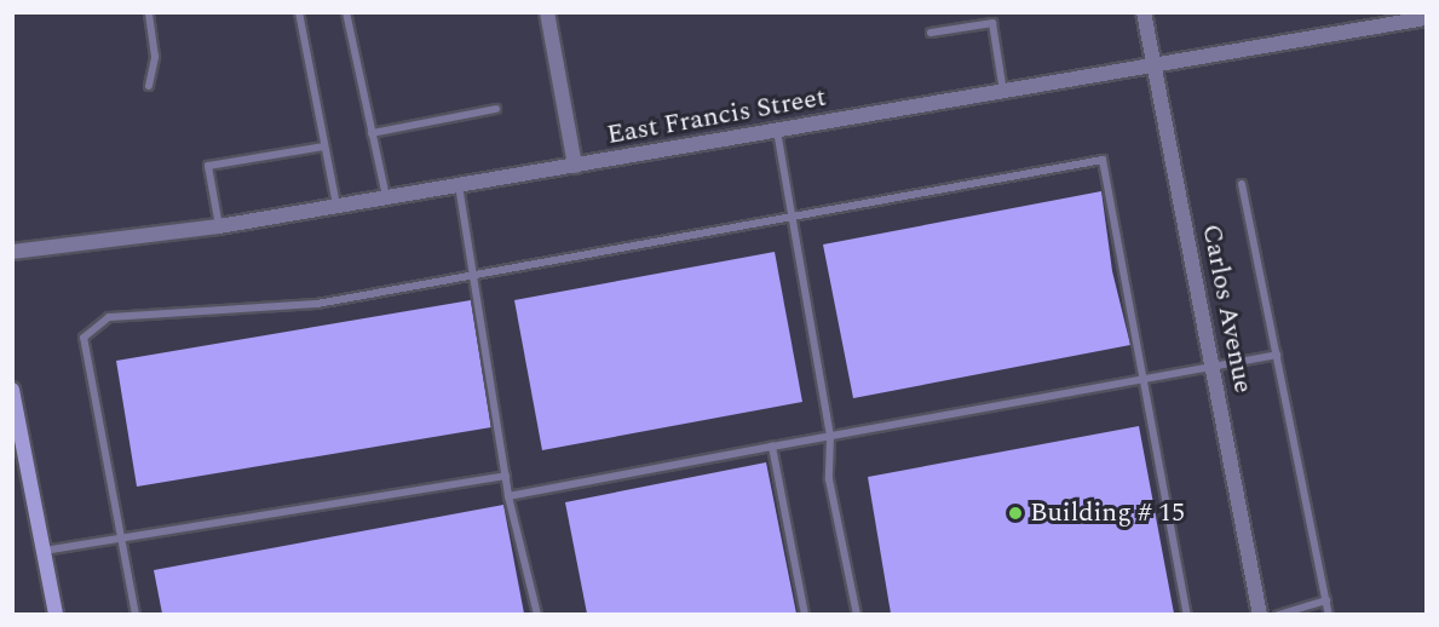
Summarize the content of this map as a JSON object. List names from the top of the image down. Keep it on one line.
{"streets":{"street":["East Francis Street","Carlos Avenue"]},"crossings":[["East Francis Street","Carlos Avenue"]],"places":["Building # 15"]}
